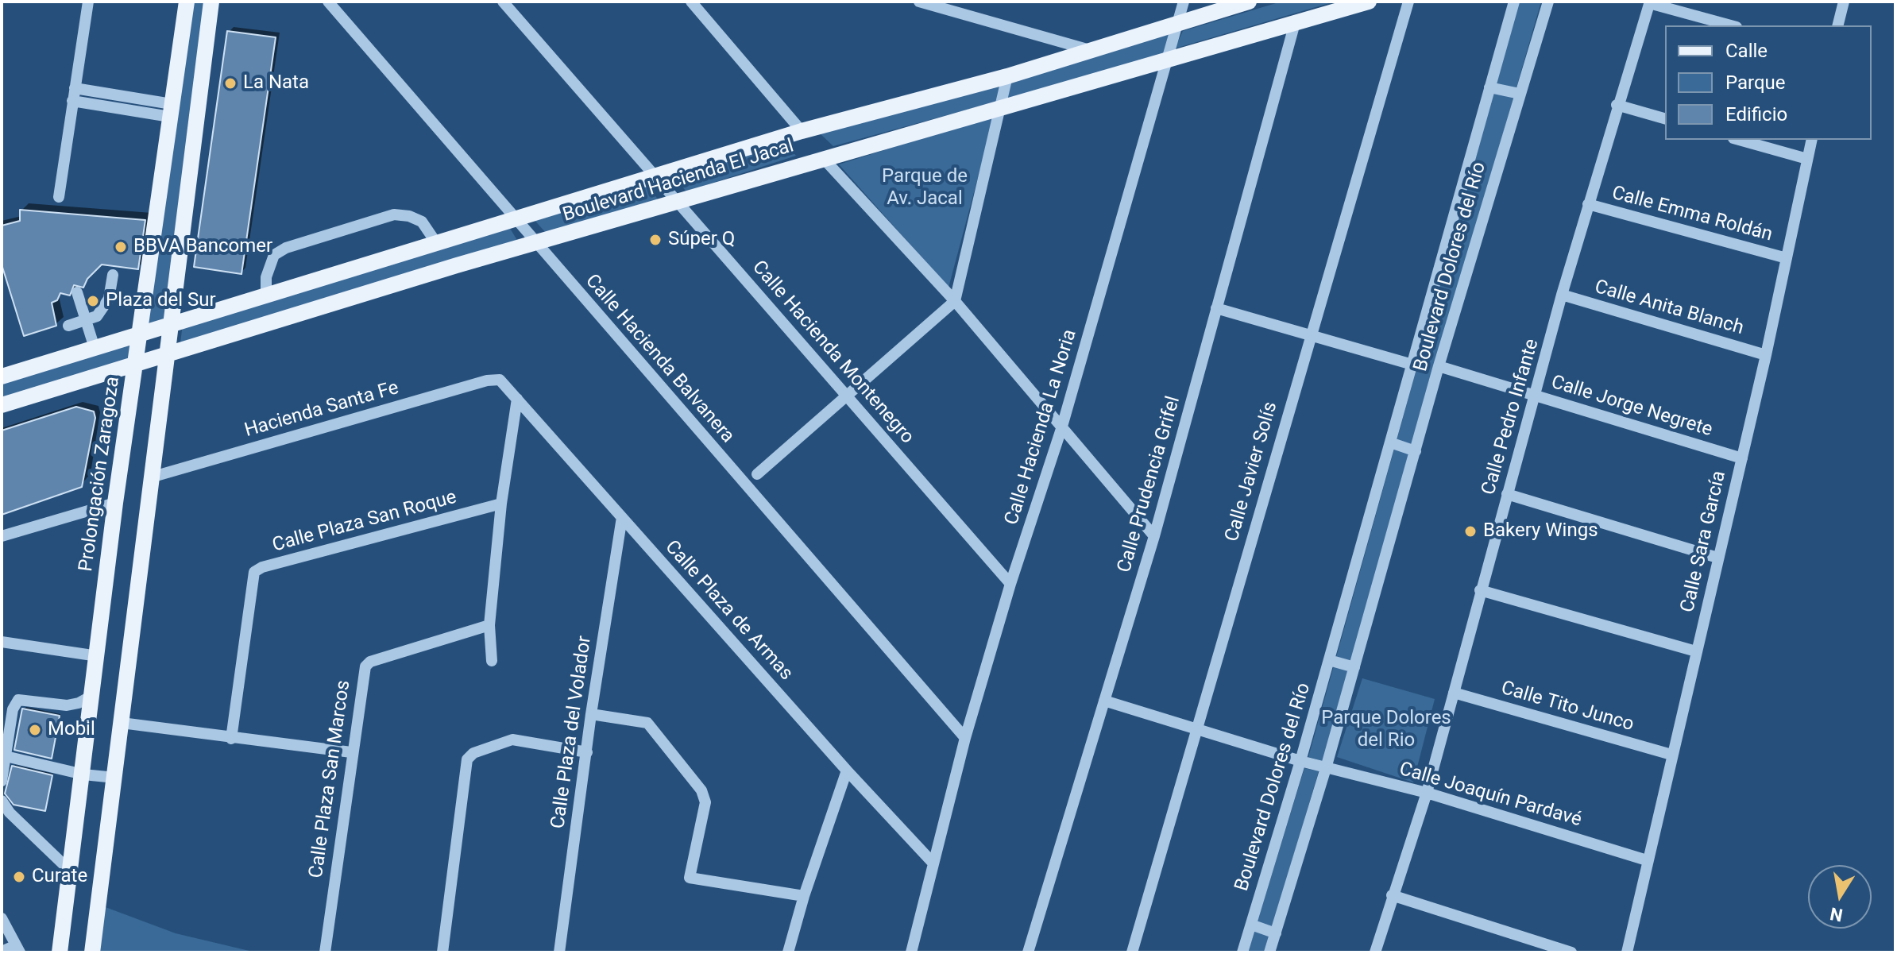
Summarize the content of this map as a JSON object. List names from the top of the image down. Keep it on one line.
{"streets":{"main road":["Boulevard Hacienda El Jacal","Prolongación Zaragoza"],"street":["Calle Emma Roldán","Boulevard Dolores del Río","Calle Anita Blanch","Calle Hacienda Montenegro","Calle Hacienda Balvanera","Calle Jorge Negrete","Hacienda Santa Fe","Calle Pedro Infante","Calle Hacienda La Noria","Calle Javier Solís","Calle Prudencia Grifel","Calle Plaza San Roque","Calle Sara García","Calle Plaza de Armas","Calle Tito Junco","Calle Plaza del Volador","Calle Plaza San Marcos","Calle Joaquín Pardavé"]},"crossings":[["Boulevard Hacienda El Jacal","Calle Hacienda Montenegro"],["Boulevard Hacienda El Jacal","Calle Hacienda Balvanera"],["Boulevard Hacienda El Jacal","Calle Hacienda La Noria"],["Boulevard Hacienda El Jacal","Prolongación Zaragoza"],["Boulevard Hacienda El Jacal","Calle Prudencia Grifel"],["Calle Emma Roldán","Calle Pedro Infante"],["Calle Emma Roldán","Calle Sara García"],["Boulevard Dolores del Río","Calle Jorge Negrete"],["Boulevard Dolores del Río","Calle Joaquín Pardavé"],["Calle Anita Blanch","Calle Pedro Infante"],["Calle Anita Blanch","Calle Sara García"],["Calle Hacienda Montenegro","Calle Hacienda La Noria"],["Calle Hacienda Balvanera","Calle Hacienda La Noria"],["Calle Jorge Negrete","Calle Pedro Infante"],["Calle Jorge Negrete","Calle Sara García"],["Hacienda Santa Fe","Calle Plaza de Armas"],["Calle Pedro Infante","Calle Tito Junco"],["Calle Pedro Infante","Calle Joaquín Pardavé"],["Calle Hacienda La Noria","Calle Plaza de Armas"],["Calle Javier Solís","Calle Joaquín Pardavé"],["Calle Prudencia Grifel","Calle Joaquín Pardavé"],["Calle Sara García","Calle Tito Junco"],["Calle Sara García","Calle Joaquín Pardavé"],["Calle Plaza de Armas","Calle Plaza del Volador"]],"parks":["Parque de Av. Jacal","Parque Dolores del Rio"],"places":["La Nata","Súper Q","BBVA Bancomer","Plaza del Sur","Bakery Wings","Mobil","Curate"],"legend":["Calle","Parque","Edificio"],"north":"bottom"}
